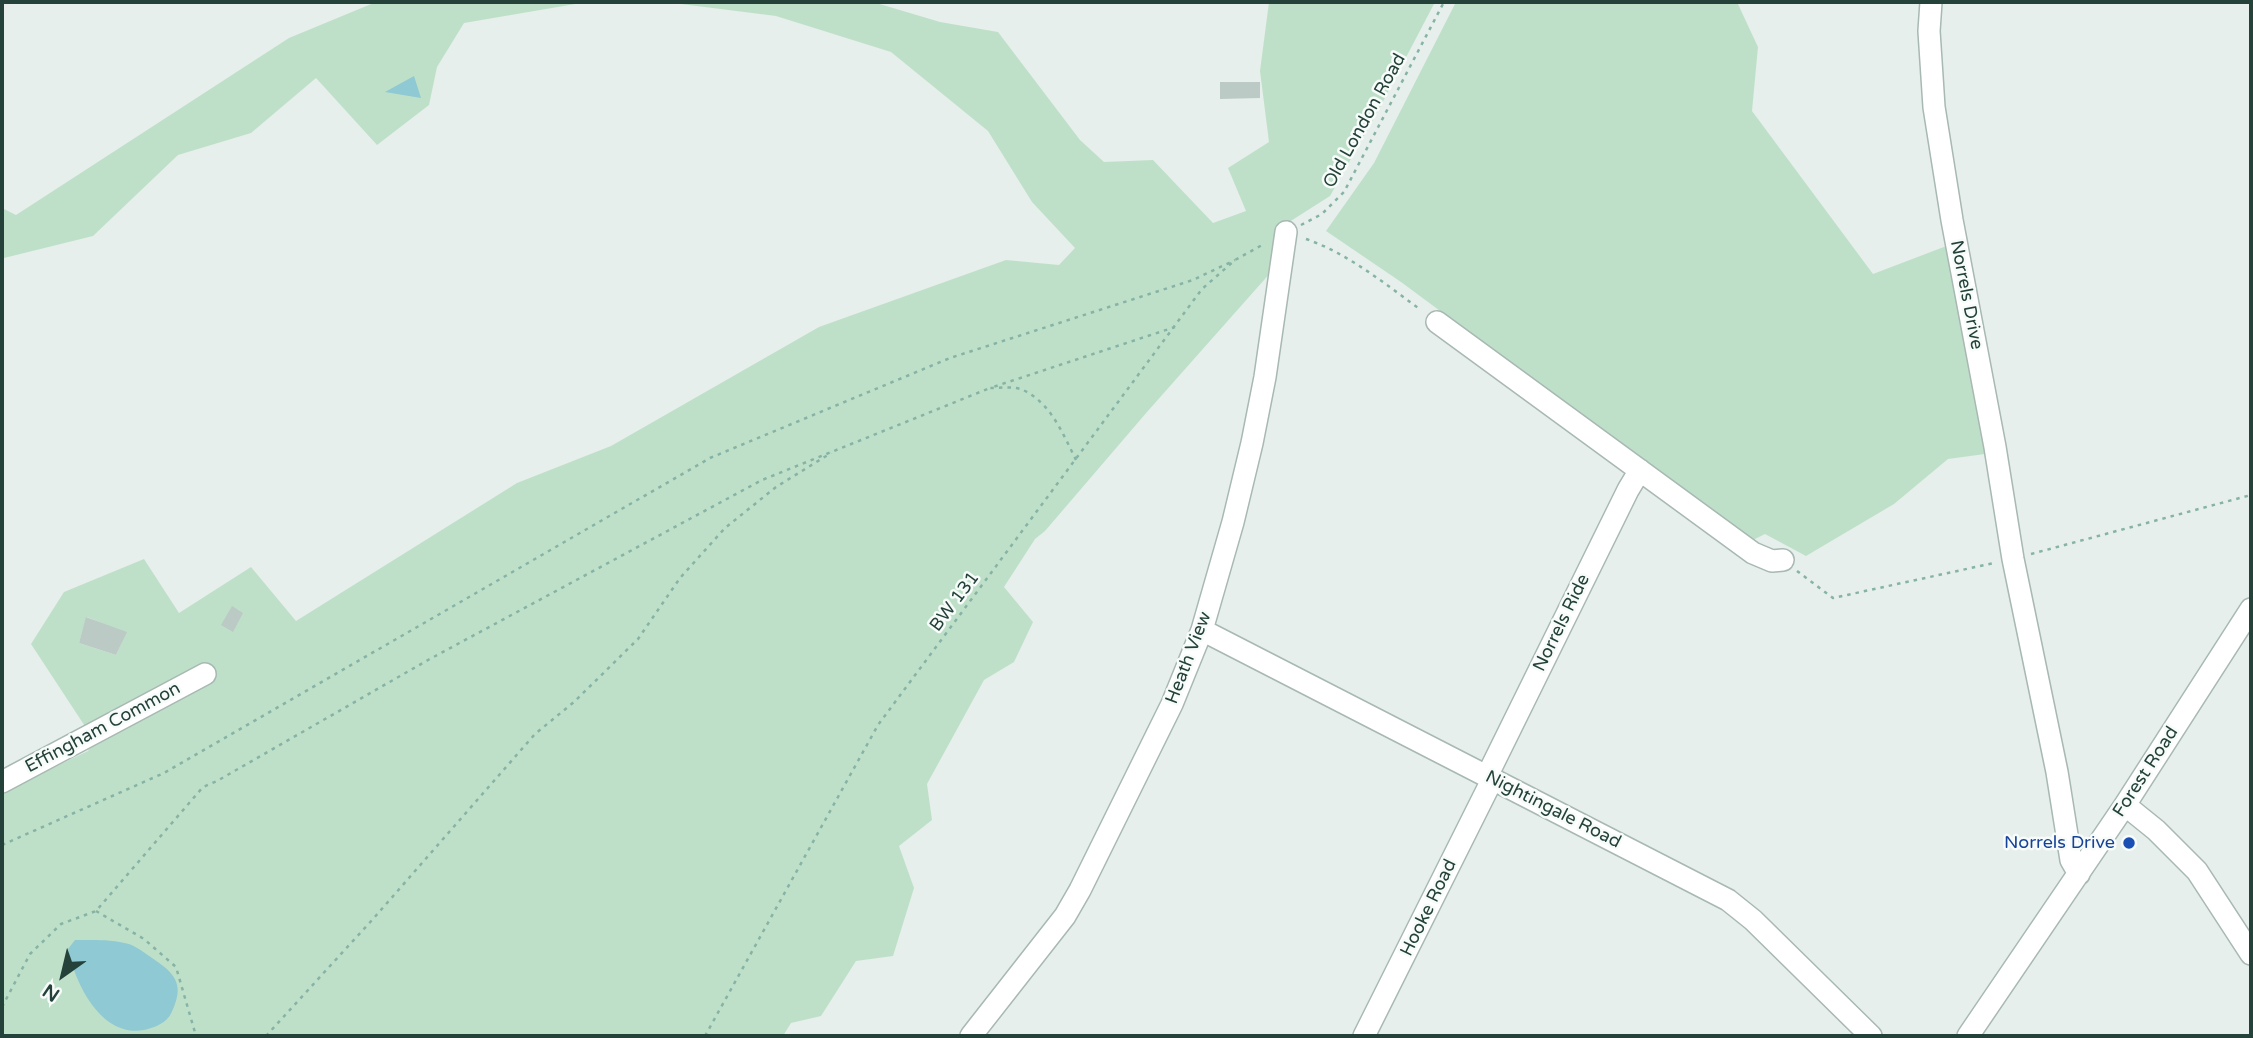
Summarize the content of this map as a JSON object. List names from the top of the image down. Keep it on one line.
{"streets":{"street":["Norrels Drive","Norrels Ride","Heath View","Effingham Common","Forest Road","Nightingale Road","Hooke Road"],"path":["Old London Road","BW 131"]},"crossings":[["Old London Road","BW 131"],["Old London Road","Heath View"],["Norrels Drive","Forest Road"],["BW 131","Heath View"],["Norrels Ride","Nightingale Road"],["Norrels Ride","Hooke Road"],["Heath View","Nightingale Road"],["Nightingale Road","Hooke Road"]],"places":["Norrels Drive"],"north":"bottom left"}
